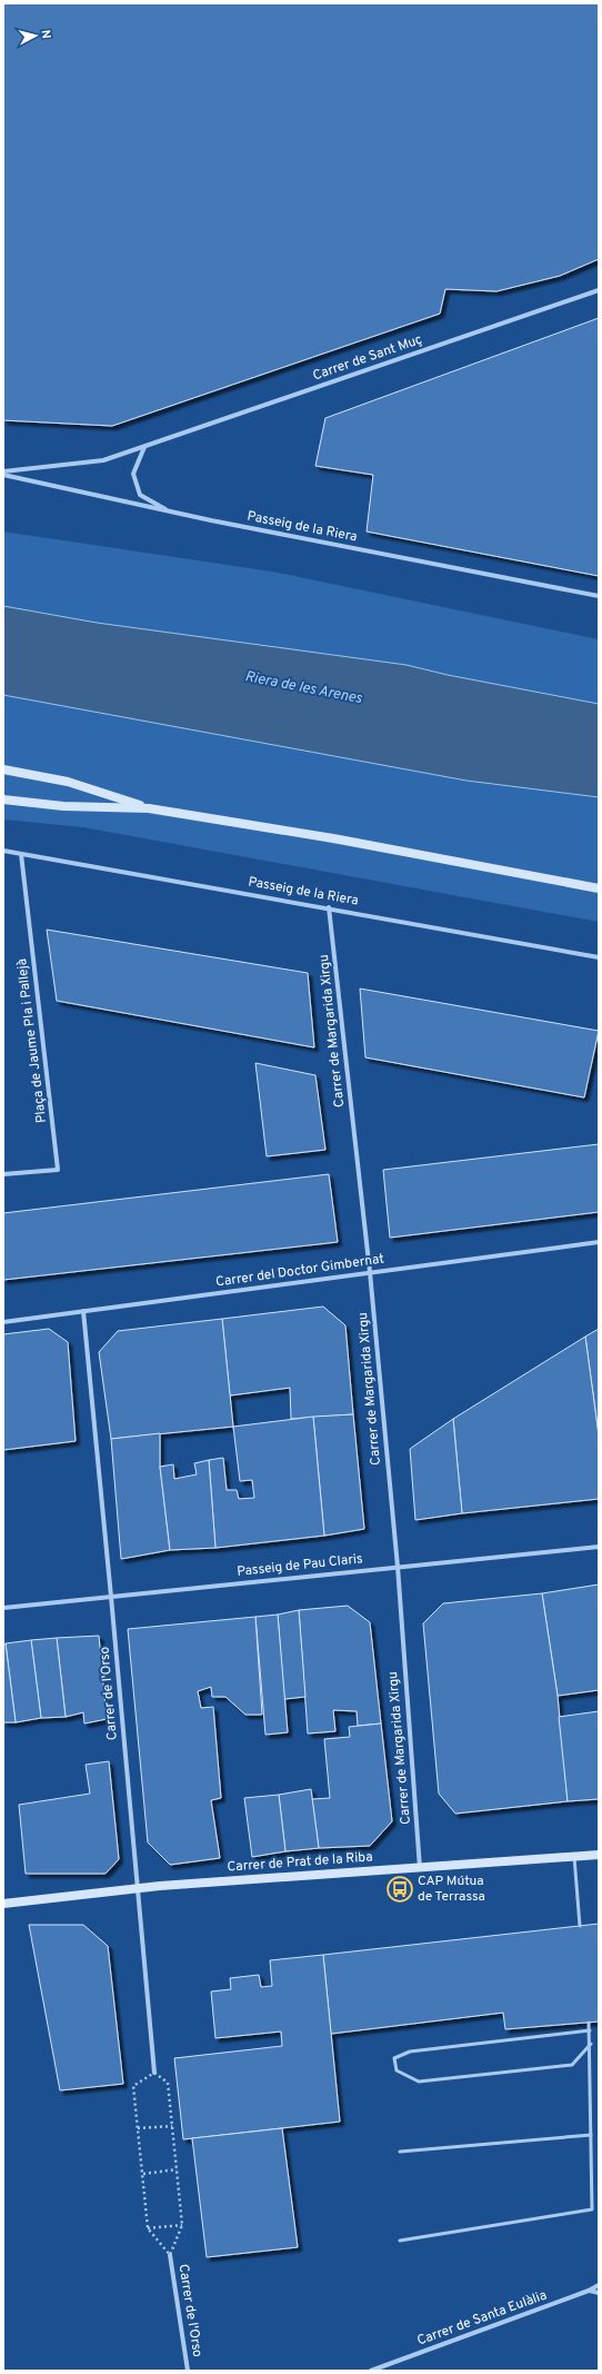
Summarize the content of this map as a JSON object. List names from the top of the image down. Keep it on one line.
{"streets":{"main road":["Carrer de Prat de la Riba"],"street":["Carrer de Sant Muç","Passeig de la Riera","Carrer de Margarida Xirgu","Plaça de Jaume Pla i Pallejà","Carrer del Doctor Gimbernat","Passeig de Pau Claris","Carrer de l'Orso","Carrer de Santa Eulàlia"]},"crossings":[["Carrer de Sant Muç","Passeig de la Riera"],["Passeig de la Riera","Carrer de Margarida Xirgu"],["Passeig de la Riera","Plaça de Jaume Pla i Pallejà"],["Carrer de Margarida Xirgu","Carrer del Doctor Gimbernat"],["Carrer de Margarida Xirgu","Passeig de Pau Claris"],["Carrer de Margarida Xirgu","Carrer de Prat de la Riba"],["Carrer del Doctor Gimbernat","Carrer de l'Orso"],["Passeig de Pau Claris","Carrer de l'Orso"],["Carrer de l'Orso","Carrer de Prat de la Riba"]],"water":["Riera de les Arenes"],"places":{"bus stop":["CAP Mútua de Terrassa"]},"north":"right"}
